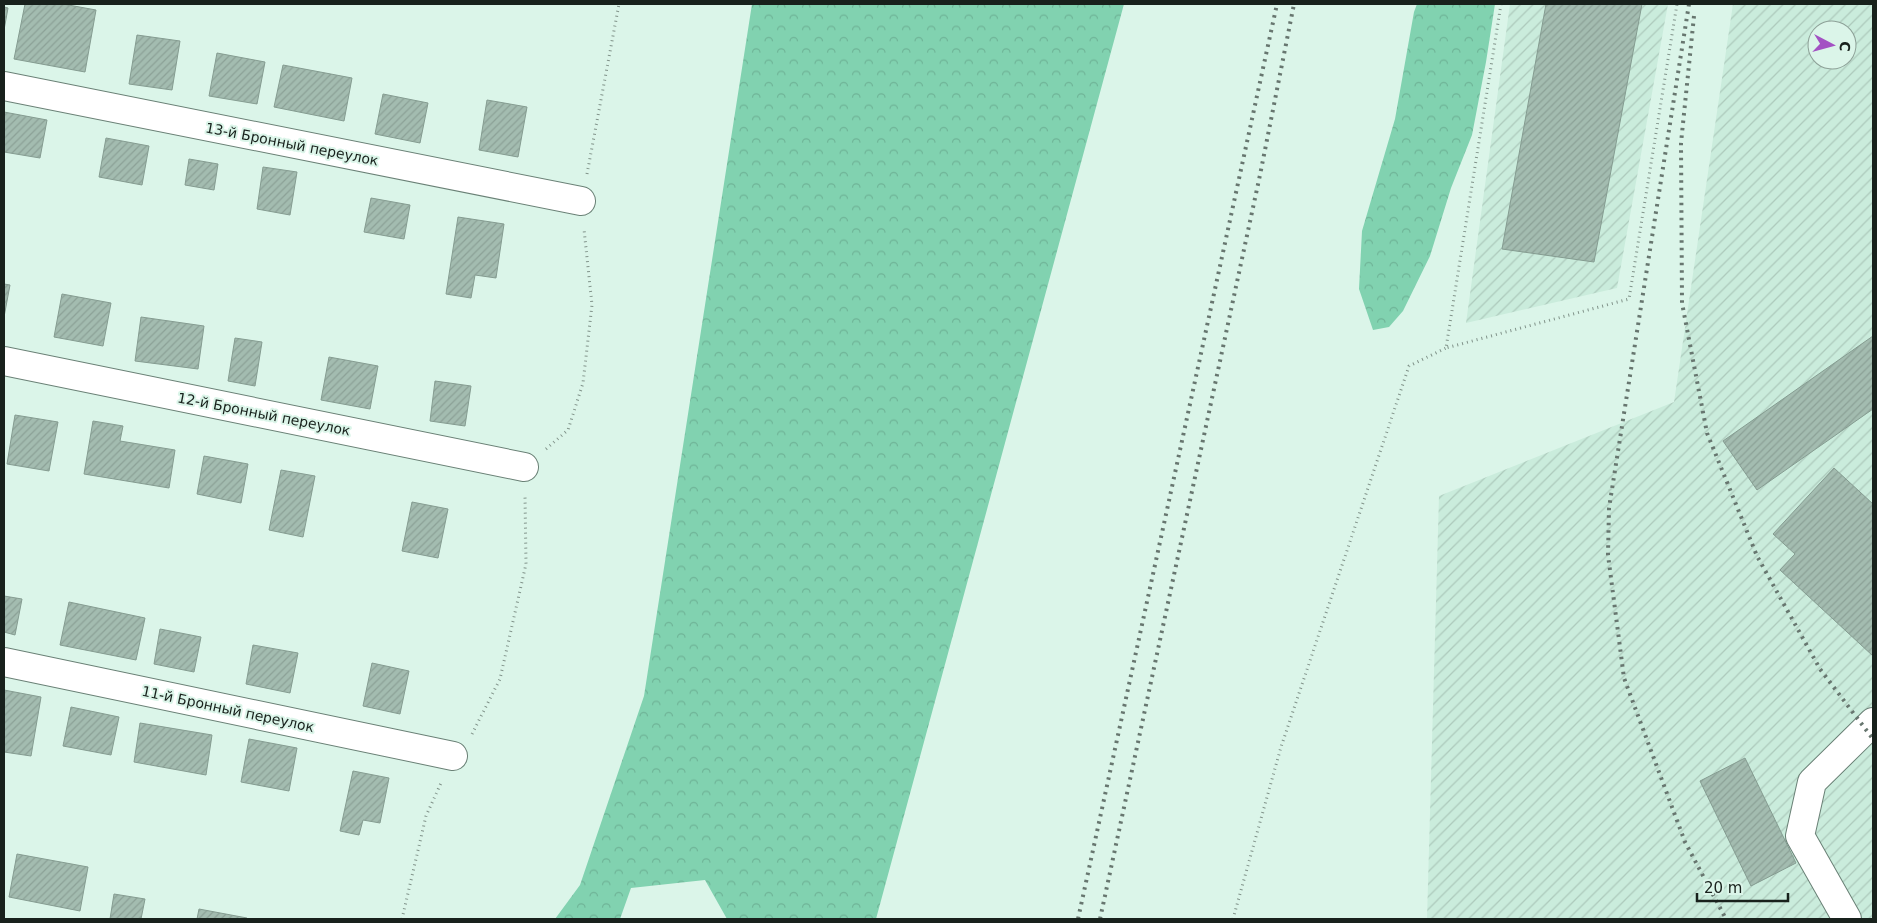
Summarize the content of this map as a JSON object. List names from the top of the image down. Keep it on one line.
{"streets":{"street":["13-й Бронный переулок","12-й Бронный переулок","11-й Бронный переулок"]},"scale_bar":"20 m","north":"right"}
